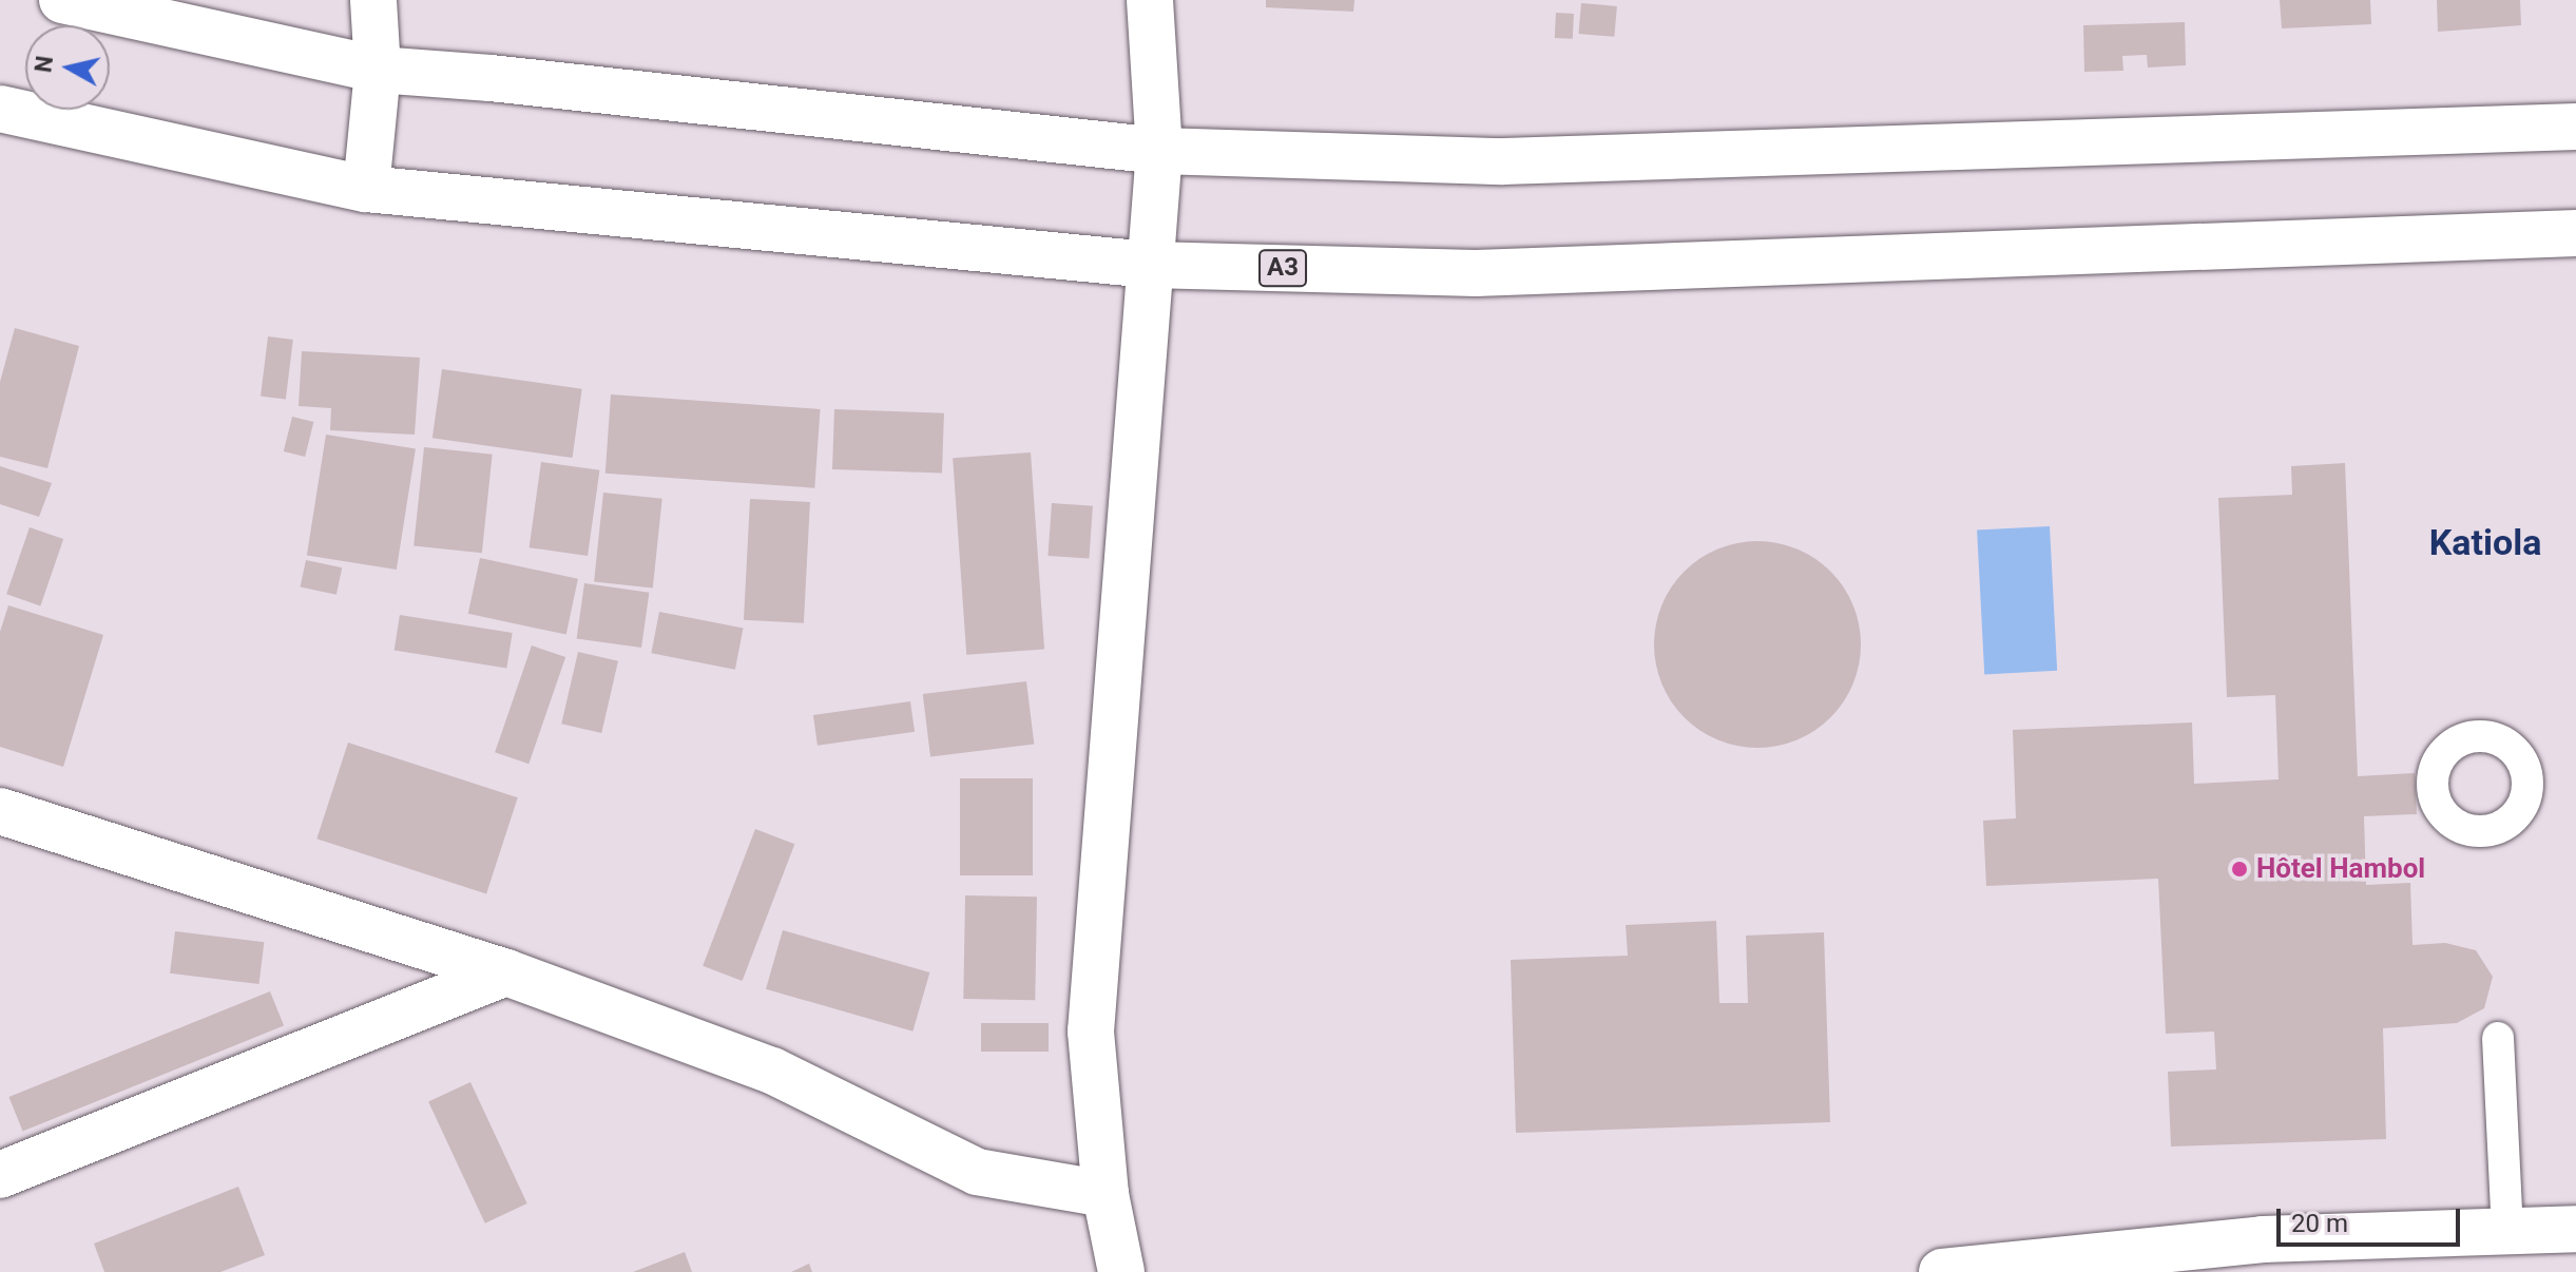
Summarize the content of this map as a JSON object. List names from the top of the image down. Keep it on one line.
{"streets":{"main road":["A3"]},"districts":["Katiola"],"places":["Hôtel Hambol"],"scale_bar":"20 m","north":"left"}
